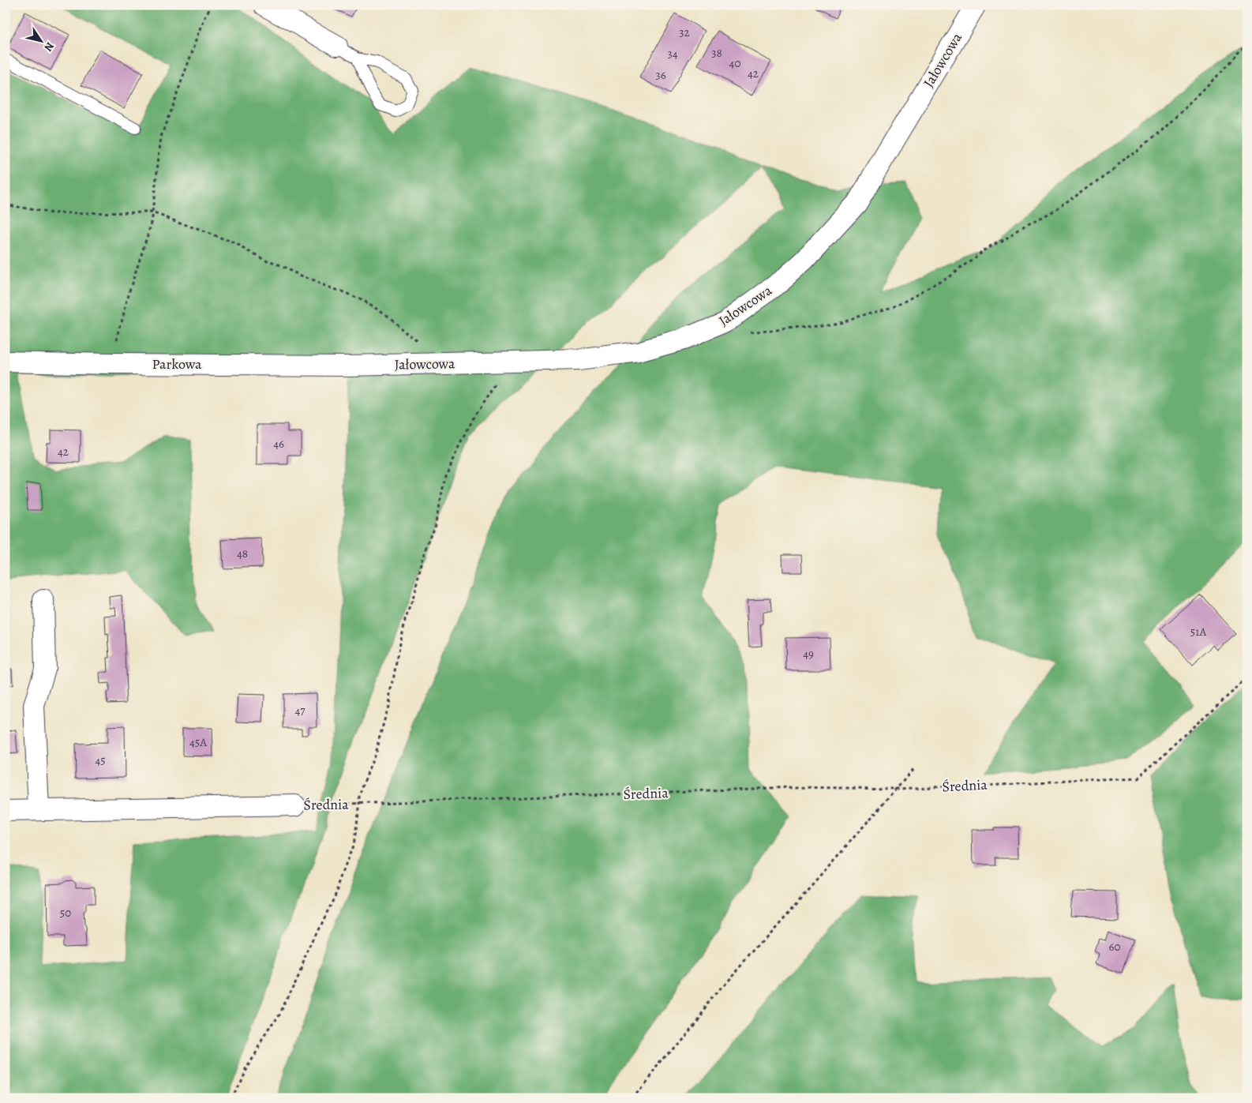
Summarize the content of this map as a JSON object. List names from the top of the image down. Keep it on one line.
{"streets":{"street":["Jałowcowa","Parkowa","Średnia"]},"crossings":[["Jałowcowa","Parkowa"]],"house_numbers":["32","38","34","40","42","36","46","42","48","51A","49","47","45A","45","50","60"],"north":"bottom right"}
